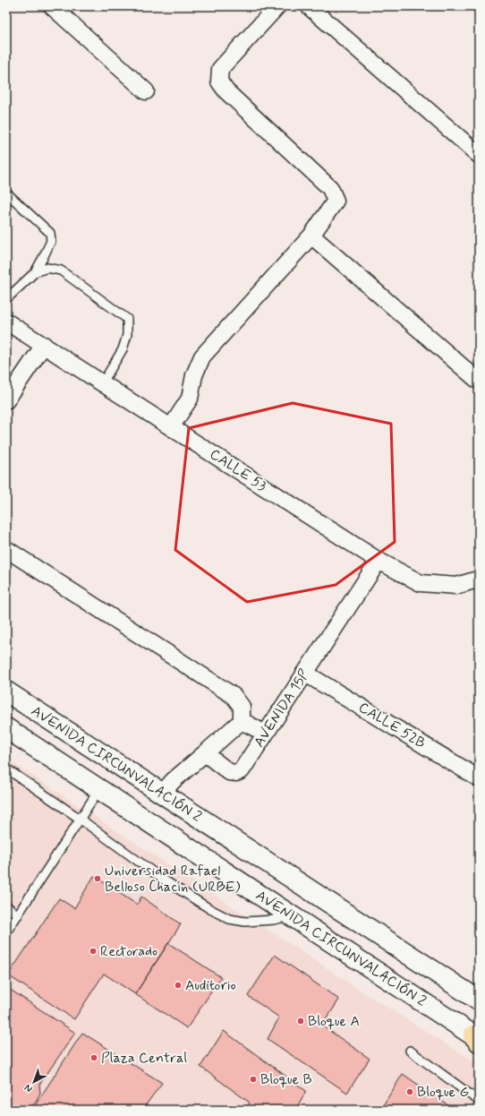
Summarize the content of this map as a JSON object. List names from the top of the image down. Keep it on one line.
{"streets":{"main road":["AVENIDA CIRCUNVALACIÓN 2"],"street":["CALLE 53","AVENIDA 15P","CALLE 52B"]},"crossings":[["CALLE 53","AVENIDA 15P"],["AVENIDA 15P","CALLE 52B"]],"places":["Universidad Rafael Belloso Chacín (URBE)","Rectorado","Auditorio","Bloque A","Plaza Central","Bloque B","Bloque G"],"north":"bottom left"}
